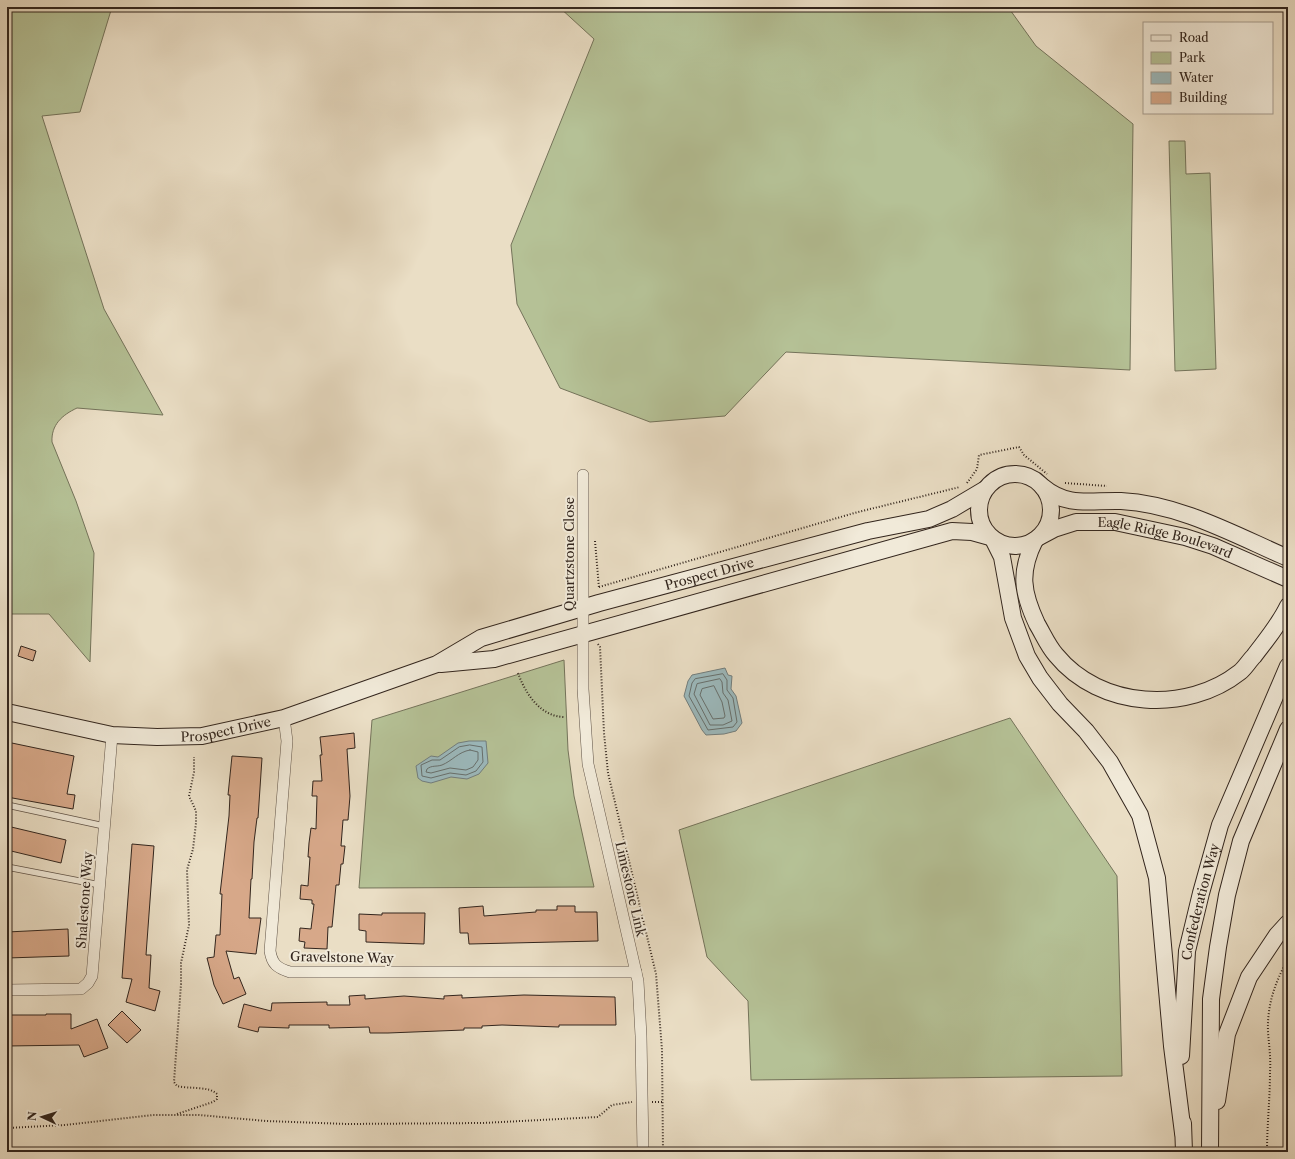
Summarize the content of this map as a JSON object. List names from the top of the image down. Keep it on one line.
{"streets":{"street":["Eagle Ridge Boulevard","Quartzstone Close","Prospect Drive","Limestone Link","Shalestone Way","Confederation Way","Gravelstone Way"]},"crossings":[["Eagle Ridge Boulevard","Prospect Drive"],["Quartzstone Close","Prospect Drive"],["Quartzstone Close","Limestone Link"],["Prospect Drive","Limestone Link"],["Prospect Drive","Shalestone Way"],["Prospect Drive","Gravelstone Way"],["Limestone Link","Gravelstone Way"]],"legend":["Road","Park","Water","Building"],"north":"left"}
